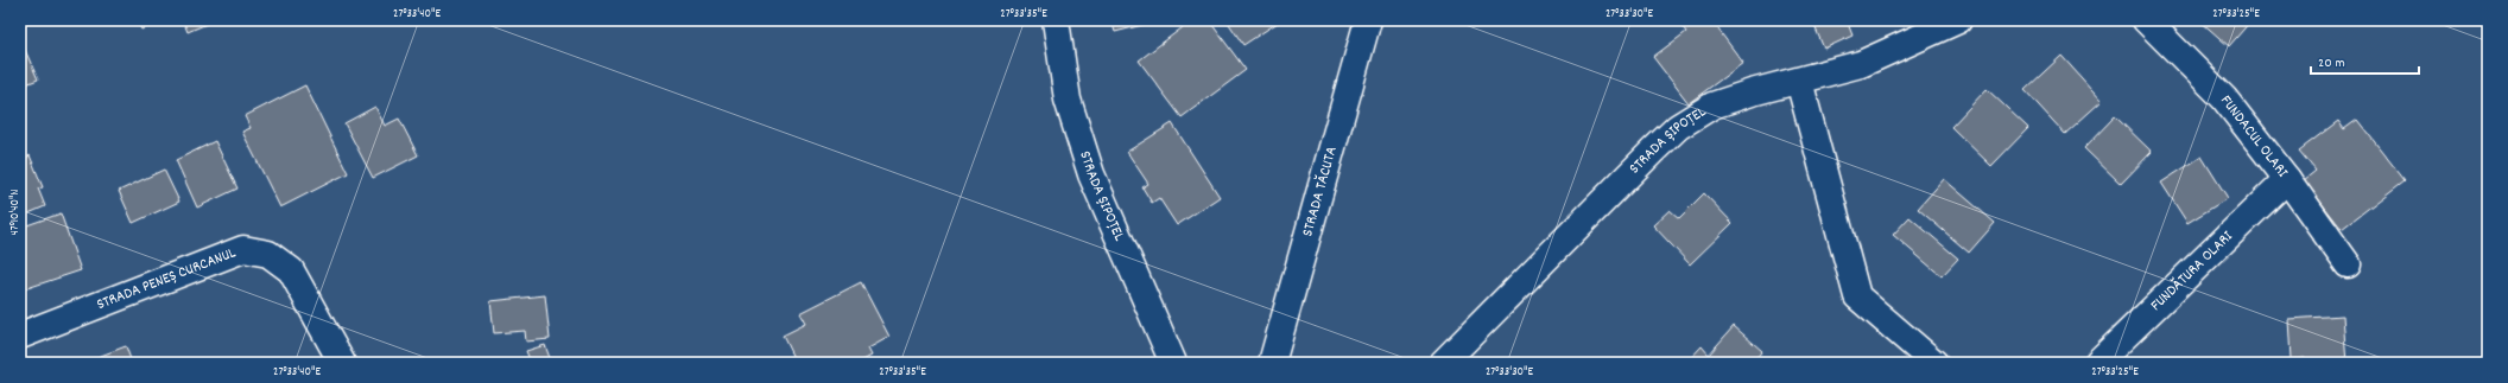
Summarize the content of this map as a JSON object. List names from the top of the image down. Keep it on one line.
{"streets":{"street":["FUNDACUL OLARI","STRADA ȘIPOȚEL","STRADA TĂCUTA","FUNDĂTURA OLARI","STRADA PENEȘ CURCANUL"]},"crossings":[["FUNDACUL OLARI","FUNDĂTURA OLARI"]],"scale_bar":"20 m","coordinates":["27°33'40\"E","27°33'35\"E","27°33'30\"E","27°33'25\"E","47°10'40\"N"]}
